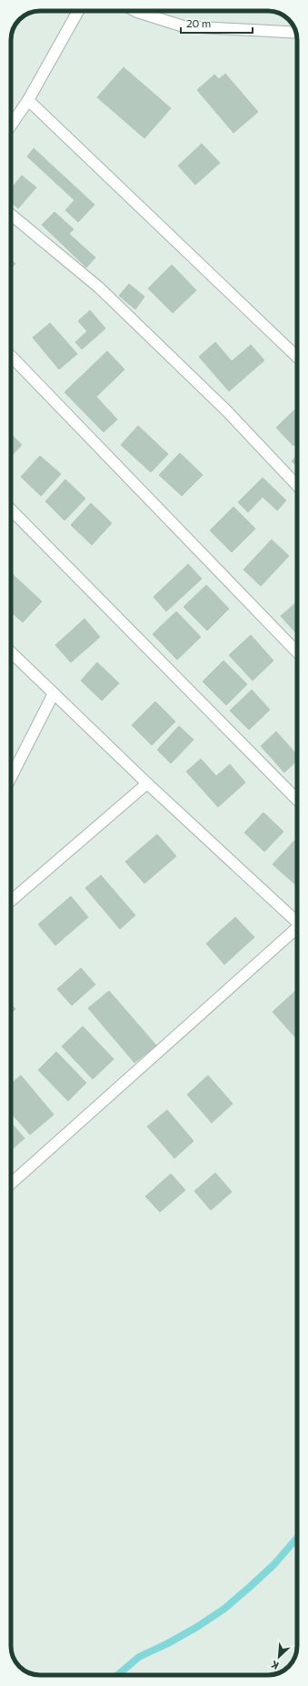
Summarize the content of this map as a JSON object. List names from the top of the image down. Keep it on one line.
{"scale_bar":"20 m","north":"bottom left"}
